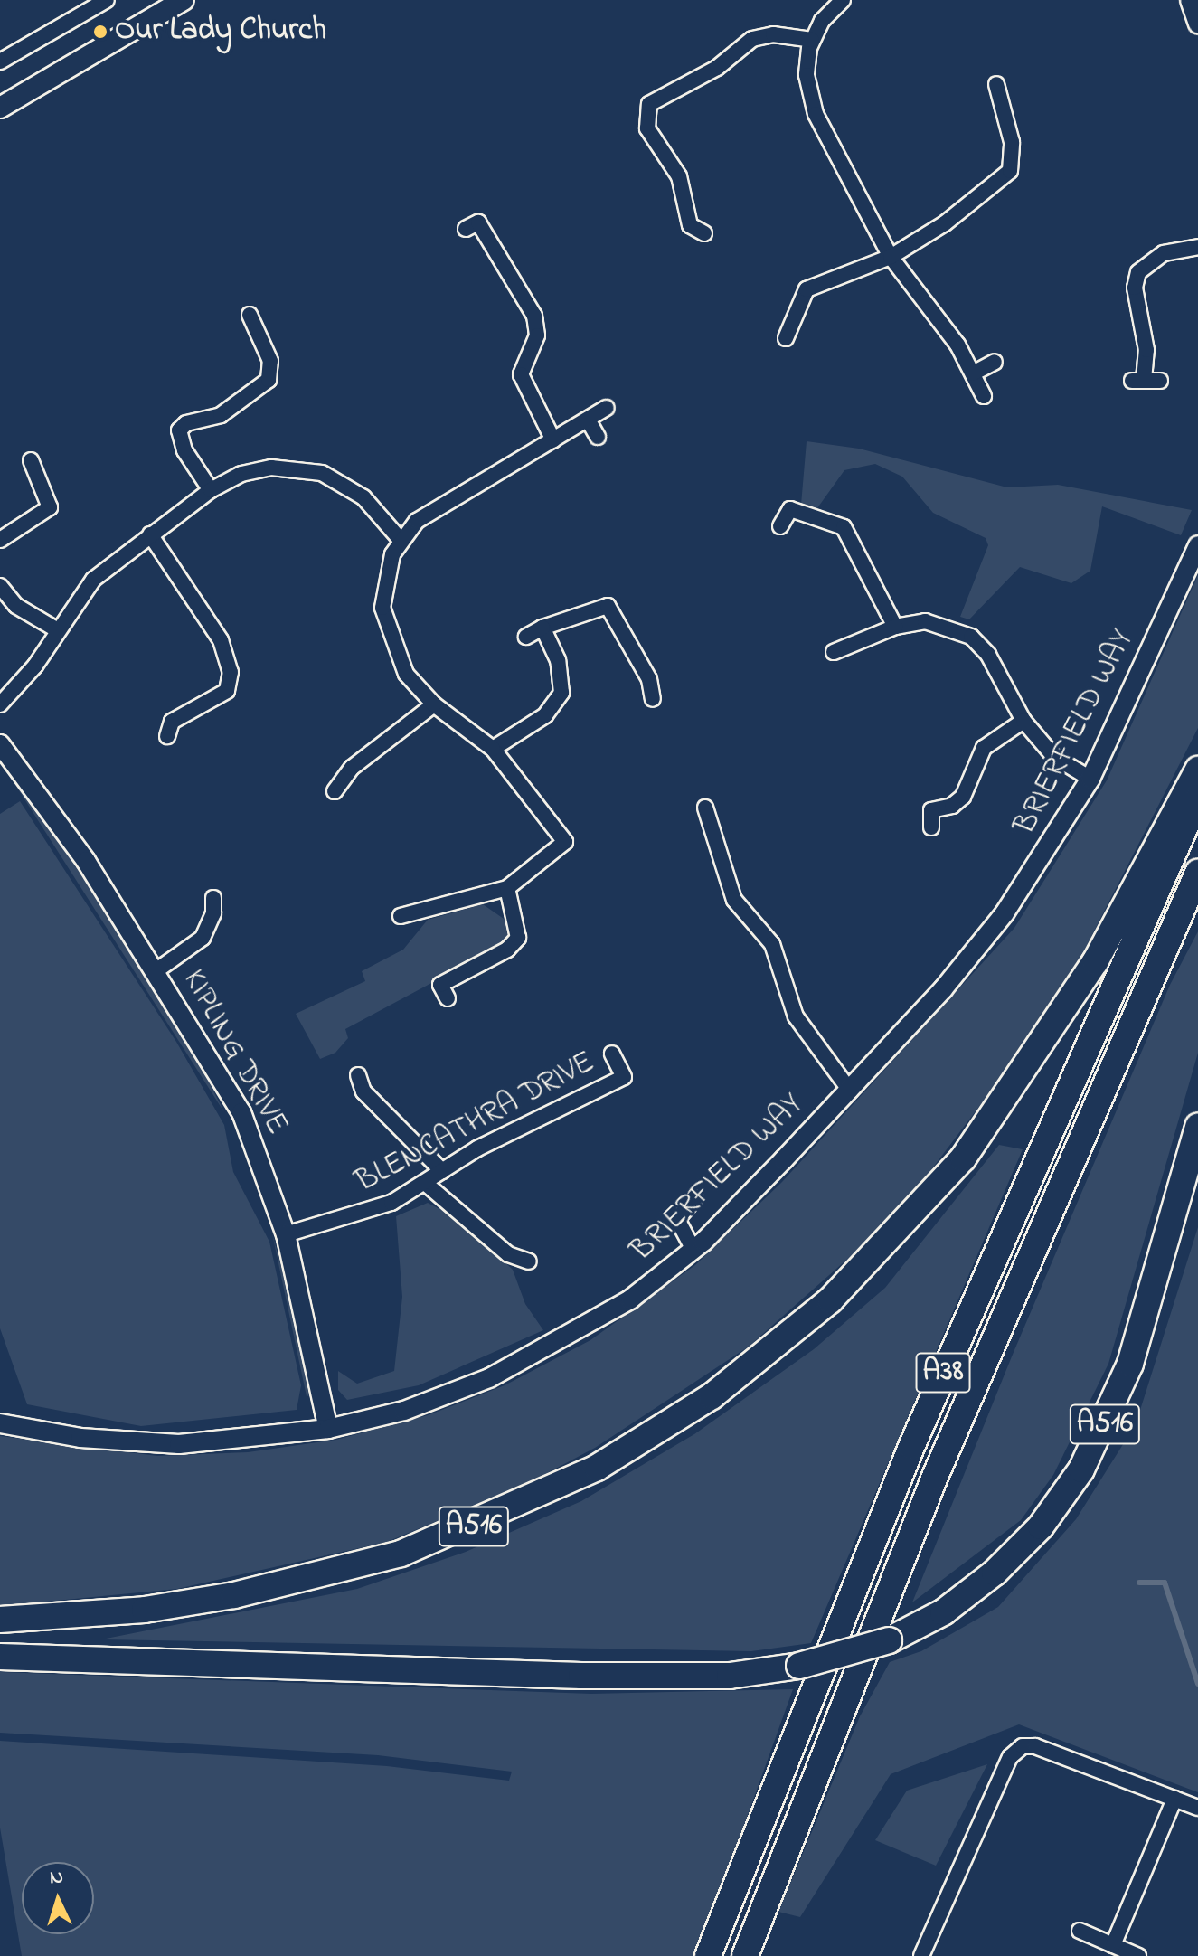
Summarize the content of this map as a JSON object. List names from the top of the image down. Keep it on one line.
{"streets":{"highway":["A38","A516"],"street":["BRIERFIELD WAY","KIPLING DRIVE","BLENCATHRA DRIVE"]},"crossings":[["BRIERFIELD WAY","KIPLING DRIVE"],["KIPLING DRIVE","BLENCATHRA DRIVE"]],"places":["Our Lady Church"],"north":"top"}
